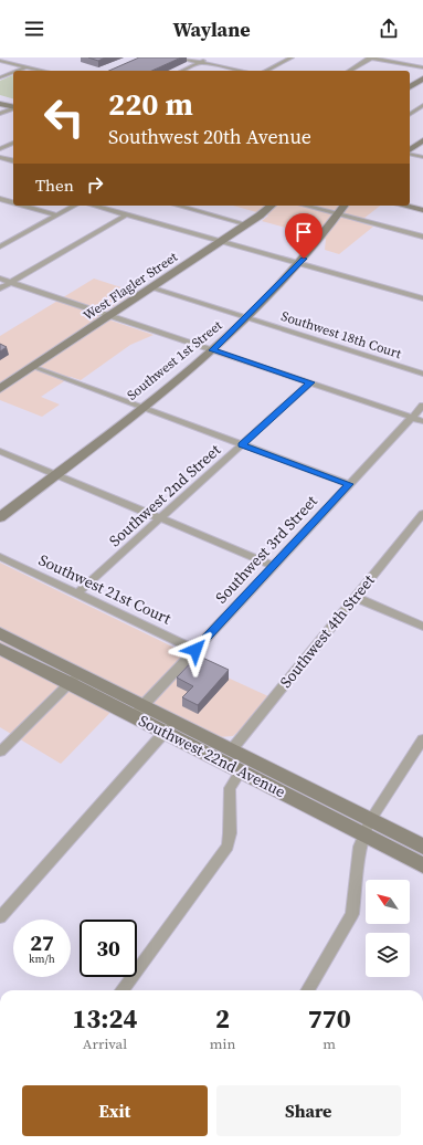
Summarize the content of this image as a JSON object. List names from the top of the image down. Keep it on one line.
{"streets":{"main road":["West Flagler Street","Southwest 1st Street","Southwest 22nd Avenue"],"street":["Southwest 18th Court","Southwest 2nd Street","Southwest 3rd Street","Southwest 21st Court","Southwest 4th Street"]},"crossings":[["West Flagler Street","Southwest 18th Court"],["Southwest 18th Court","Southwest 1st Street"],["Southwest 2nd Street","Southwest 21st Court"],["Southwest 3rd Street","Southwest 21st Court"],["Southwest 3rd Street","Southwest 22nd Avenue"],["Southwest 4th Street","Southwest 22nd Avenue"]],"north":"top left","page":{"header":"Waylane","turn":["220 m","Southwest 20th Avenue"],"then":"Then","speed":"27 km/h","limit":"30","eta":["13:24","Arrival","2","min","770","m"],"buttons":["Exit","Share"]}}
